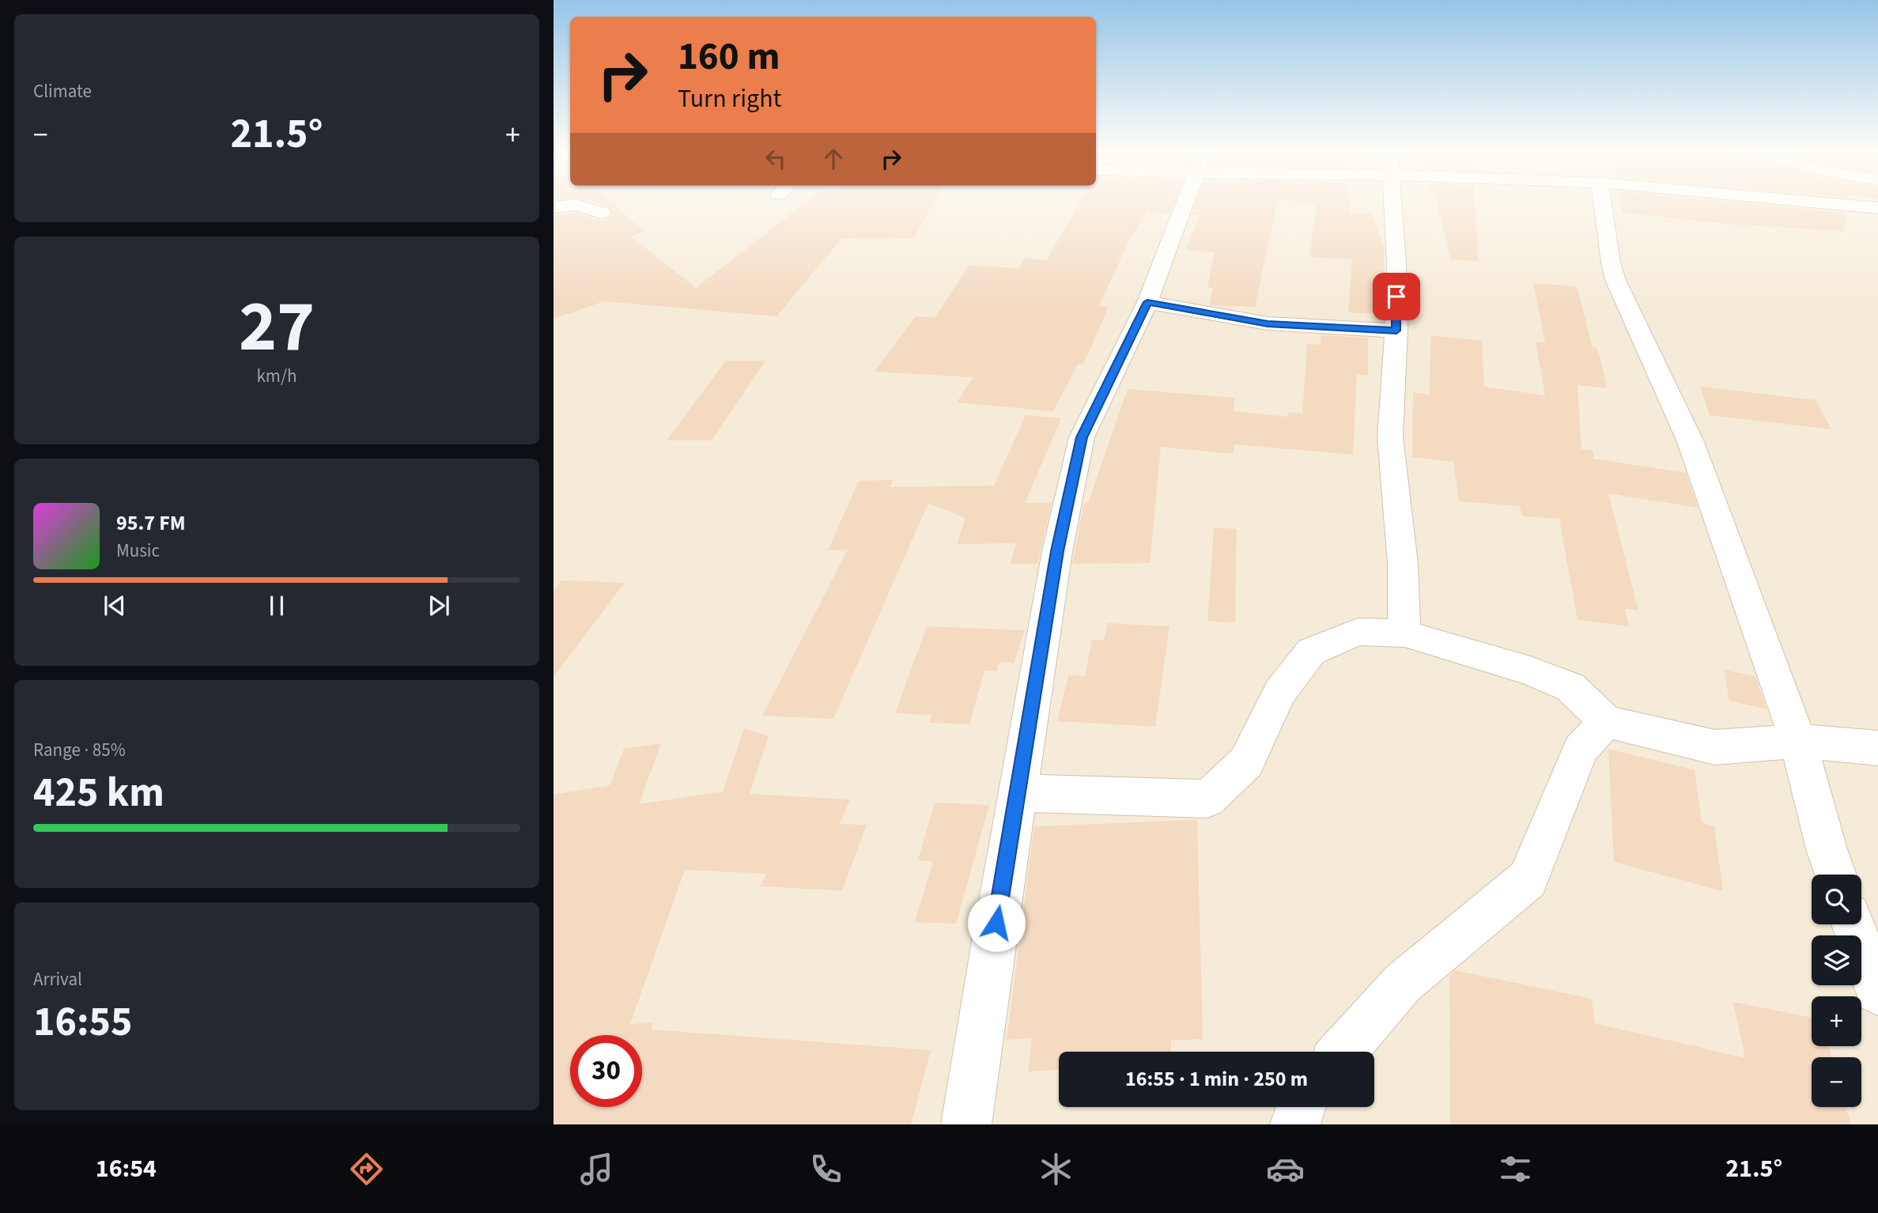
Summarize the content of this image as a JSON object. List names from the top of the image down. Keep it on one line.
{"page":{"tile":["Climate",["27","km/h"],["Range · 85%","425 km"],["Arrival","16:55"]],"turn":["160 m","Turn right"],"heat":["−","21.5°","+"],"song":["95.7 FM","Music"],"map_buttons":["+","−"],"limit":"30","trip":"16:55 · 1 min · 250 m","tabs":["16:54","21.5°"]}}
